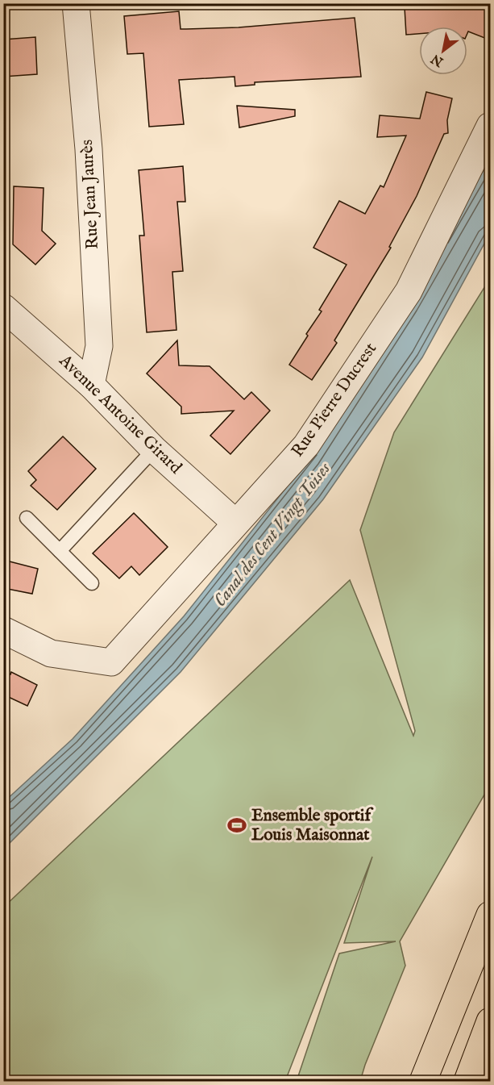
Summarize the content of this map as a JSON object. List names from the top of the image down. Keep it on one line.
{"streets":{"street":["Rue Jean Jaurès","Rue Pierre Ducrest","Avenue Antoine Girard"]},"crossings":[["Rue Jean Jaurès","Avenue Antoine Girard"],["Rue Pierre Ducrest","Avenue Antoine Girard"]],"water":["Canal des Cent Vingt Toises"],"places":{"sports":["Ensemble sportif Louis Maisonnat"]},"north":"bottom left"}
